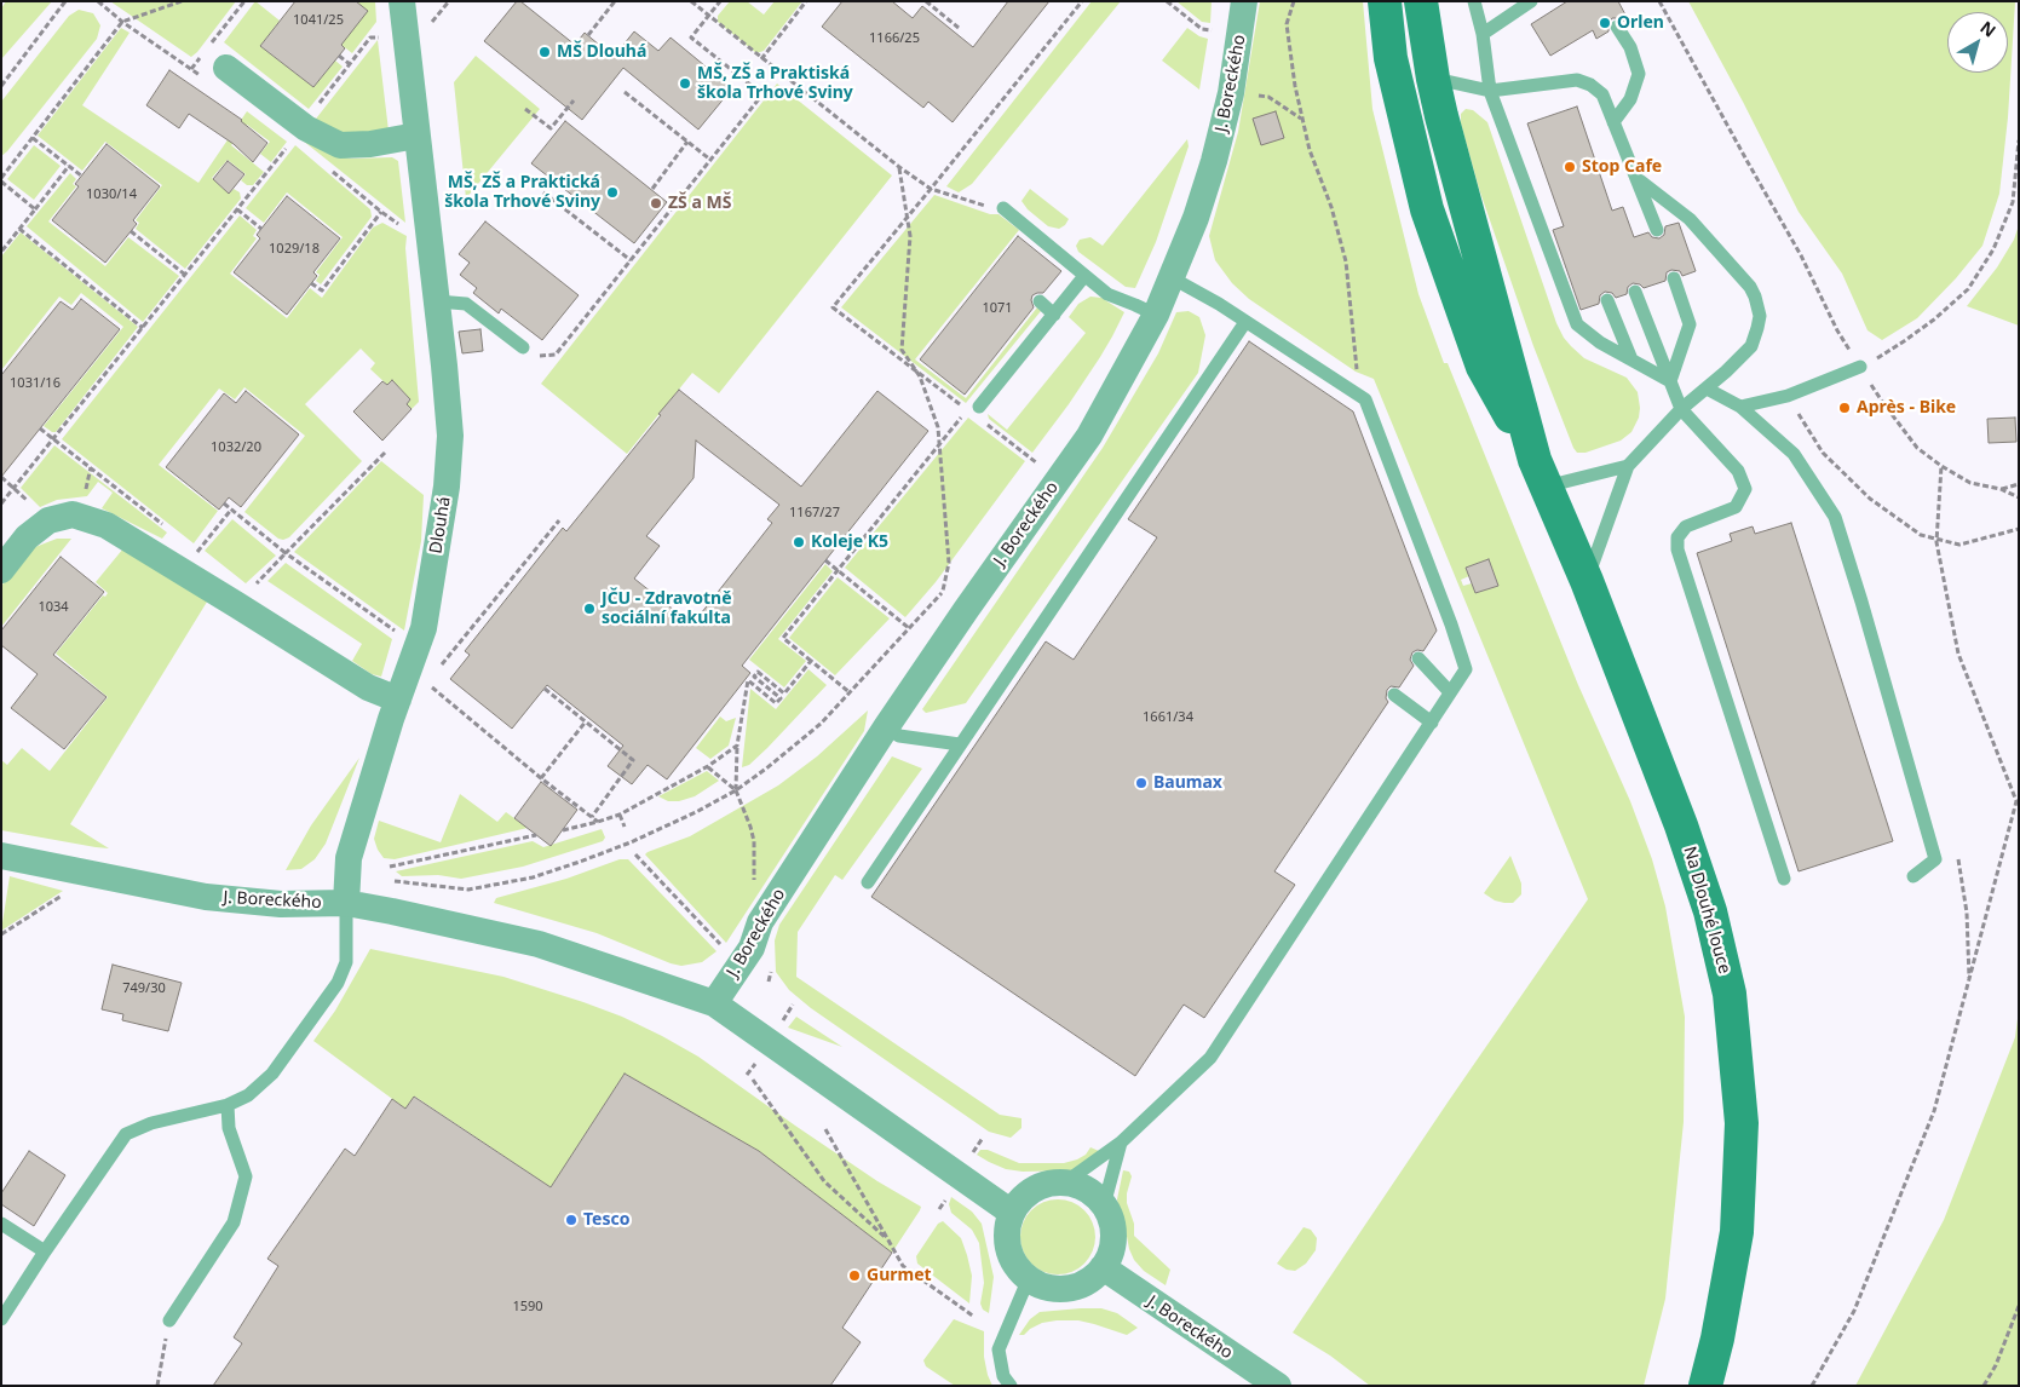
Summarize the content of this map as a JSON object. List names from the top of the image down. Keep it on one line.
{"streets":{"main road":["Na Dlouhé louce"],"street":["J. Boreckého","Dlouhá"]},"crossings":[["J. Boreckého","Dlouhá"]],"places":["Orlen","MŠ Dlouhá","MŠ, ZŠ a Praktiská škola Trhové Sviny","Stop Cafe","MŠ, ZŠ a Praktická škola Trhové Sviny","ZŠ a MŠ","Après - Bike","Koleje K5","JČU - Zdravotně sociální fakulta","Baumax","Tesco","Gurmet"],"house_numbers":["1041/25","1166/25","1030/14","1029/18","1071","1031/16","1032/20","1167/27","1034","1661/34","749/30","1590"],"north":"top right"}
